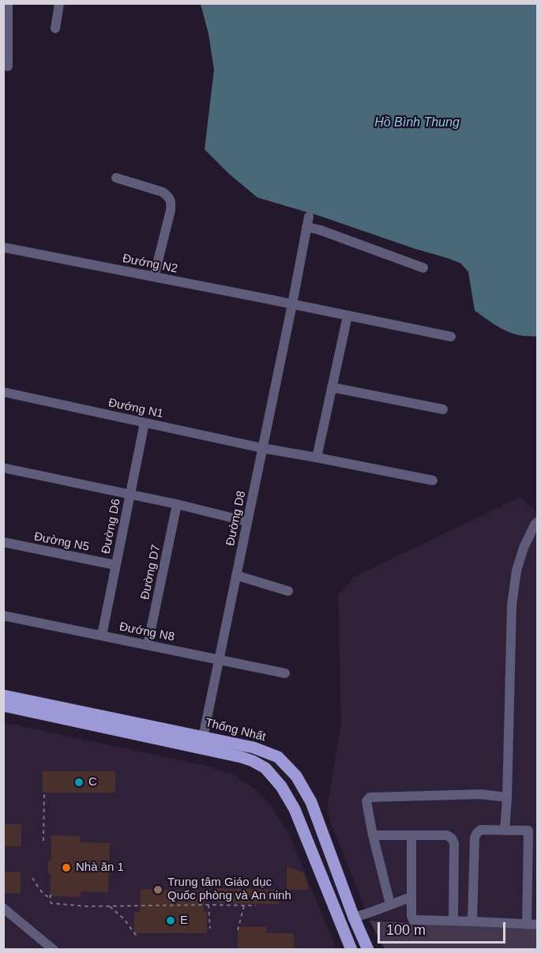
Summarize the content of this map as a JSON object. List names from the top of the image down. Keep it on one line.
{"streets":{"main road":["Thống Nhất"],"street":["Đướng N2","Đướng N1","Đường D8","Đường D6","Đường N5","Đường D7","Đướng N8"]},"crossings":[["Đướng N2","Đường D8"],["Đướng N1","Đường D8"],["Đướng N1","Đường D6"],["Đường D8","Đướng N8"],["Đường D8","Thống Nhất"],["Đường D6","Đường N5"],["Đường D6","Đướng N8"],["Đường D7","Đướng N8"]],"water":["Hồ Bình Thung"],"places":["C","Nhà ăn 1","Trung tâm Giáo dục Quốc phòng và An ninh","E"],"scale_bar":"100 m"}
